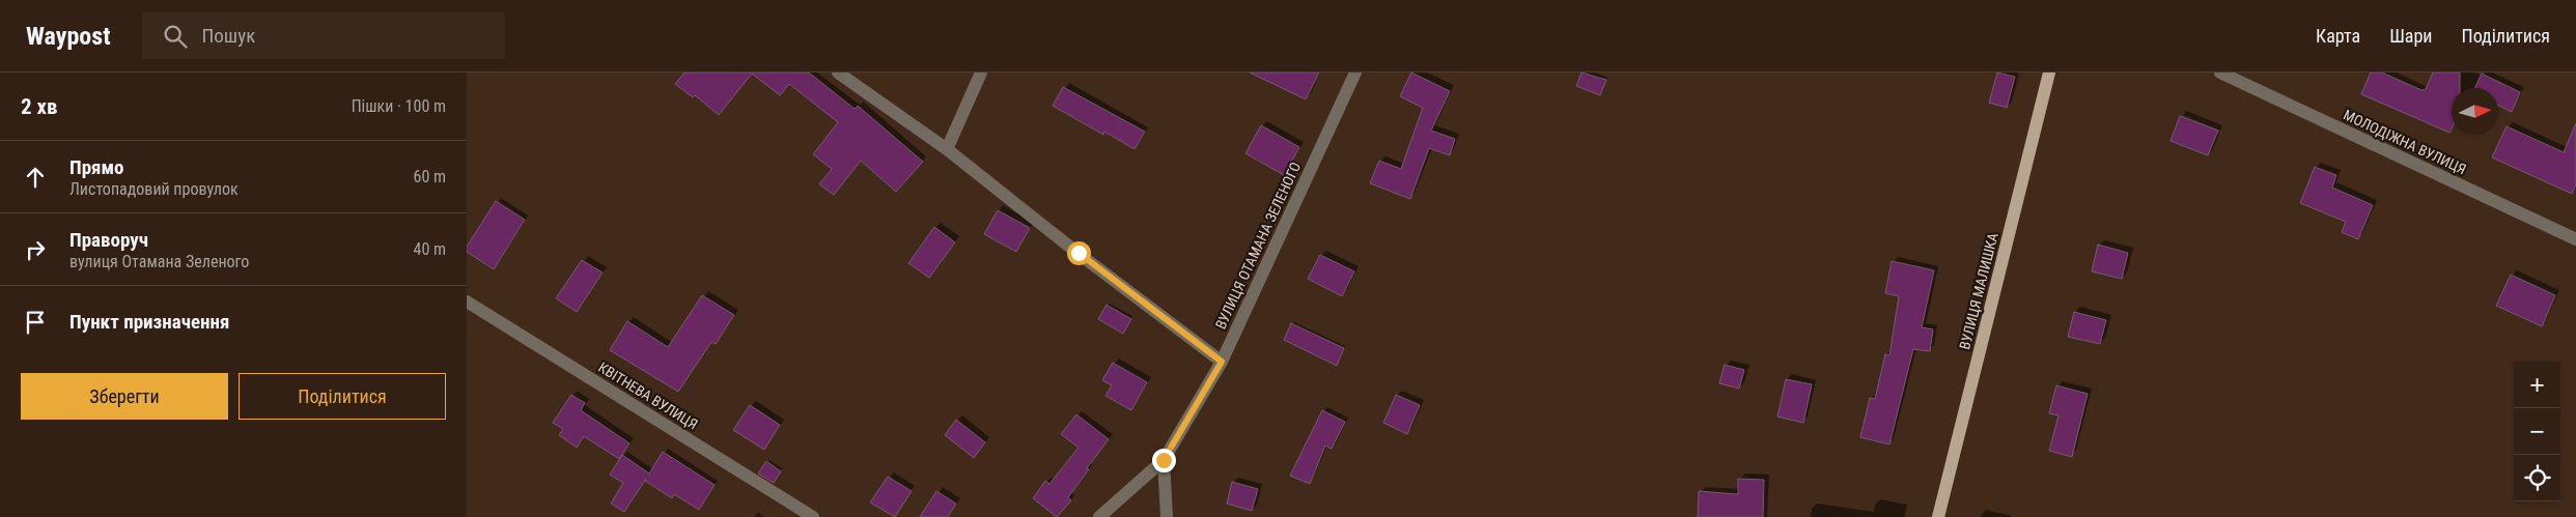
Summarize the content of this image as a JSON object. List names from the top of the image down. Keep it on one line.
{"streets":{"main road":["ВУЛИЦЯ МАЛИШКА"],"street":["МОЛОДІЖНА ВУЛИЦЯ","ВУЛИЦЯ ОТАМАНА ЗЕЛЕНОГО","КВІТНЕВА ВУЛИЦЯ"]},"north":"right","page":{"header":"Waypost","search":"Пошук","nav":["Карта","Шари","Поділитися"],"heading":["2 хв","Пішки · 100 m"],"list":[["Прямо","Листопадовий провулок","60 m"],["Праворуч","вулиця Отамана Зеленого","40 m"],"Пункт призначення"],"buttons":["Зберегти","Поділитися"],"map_buttons":["+","−"]}}
